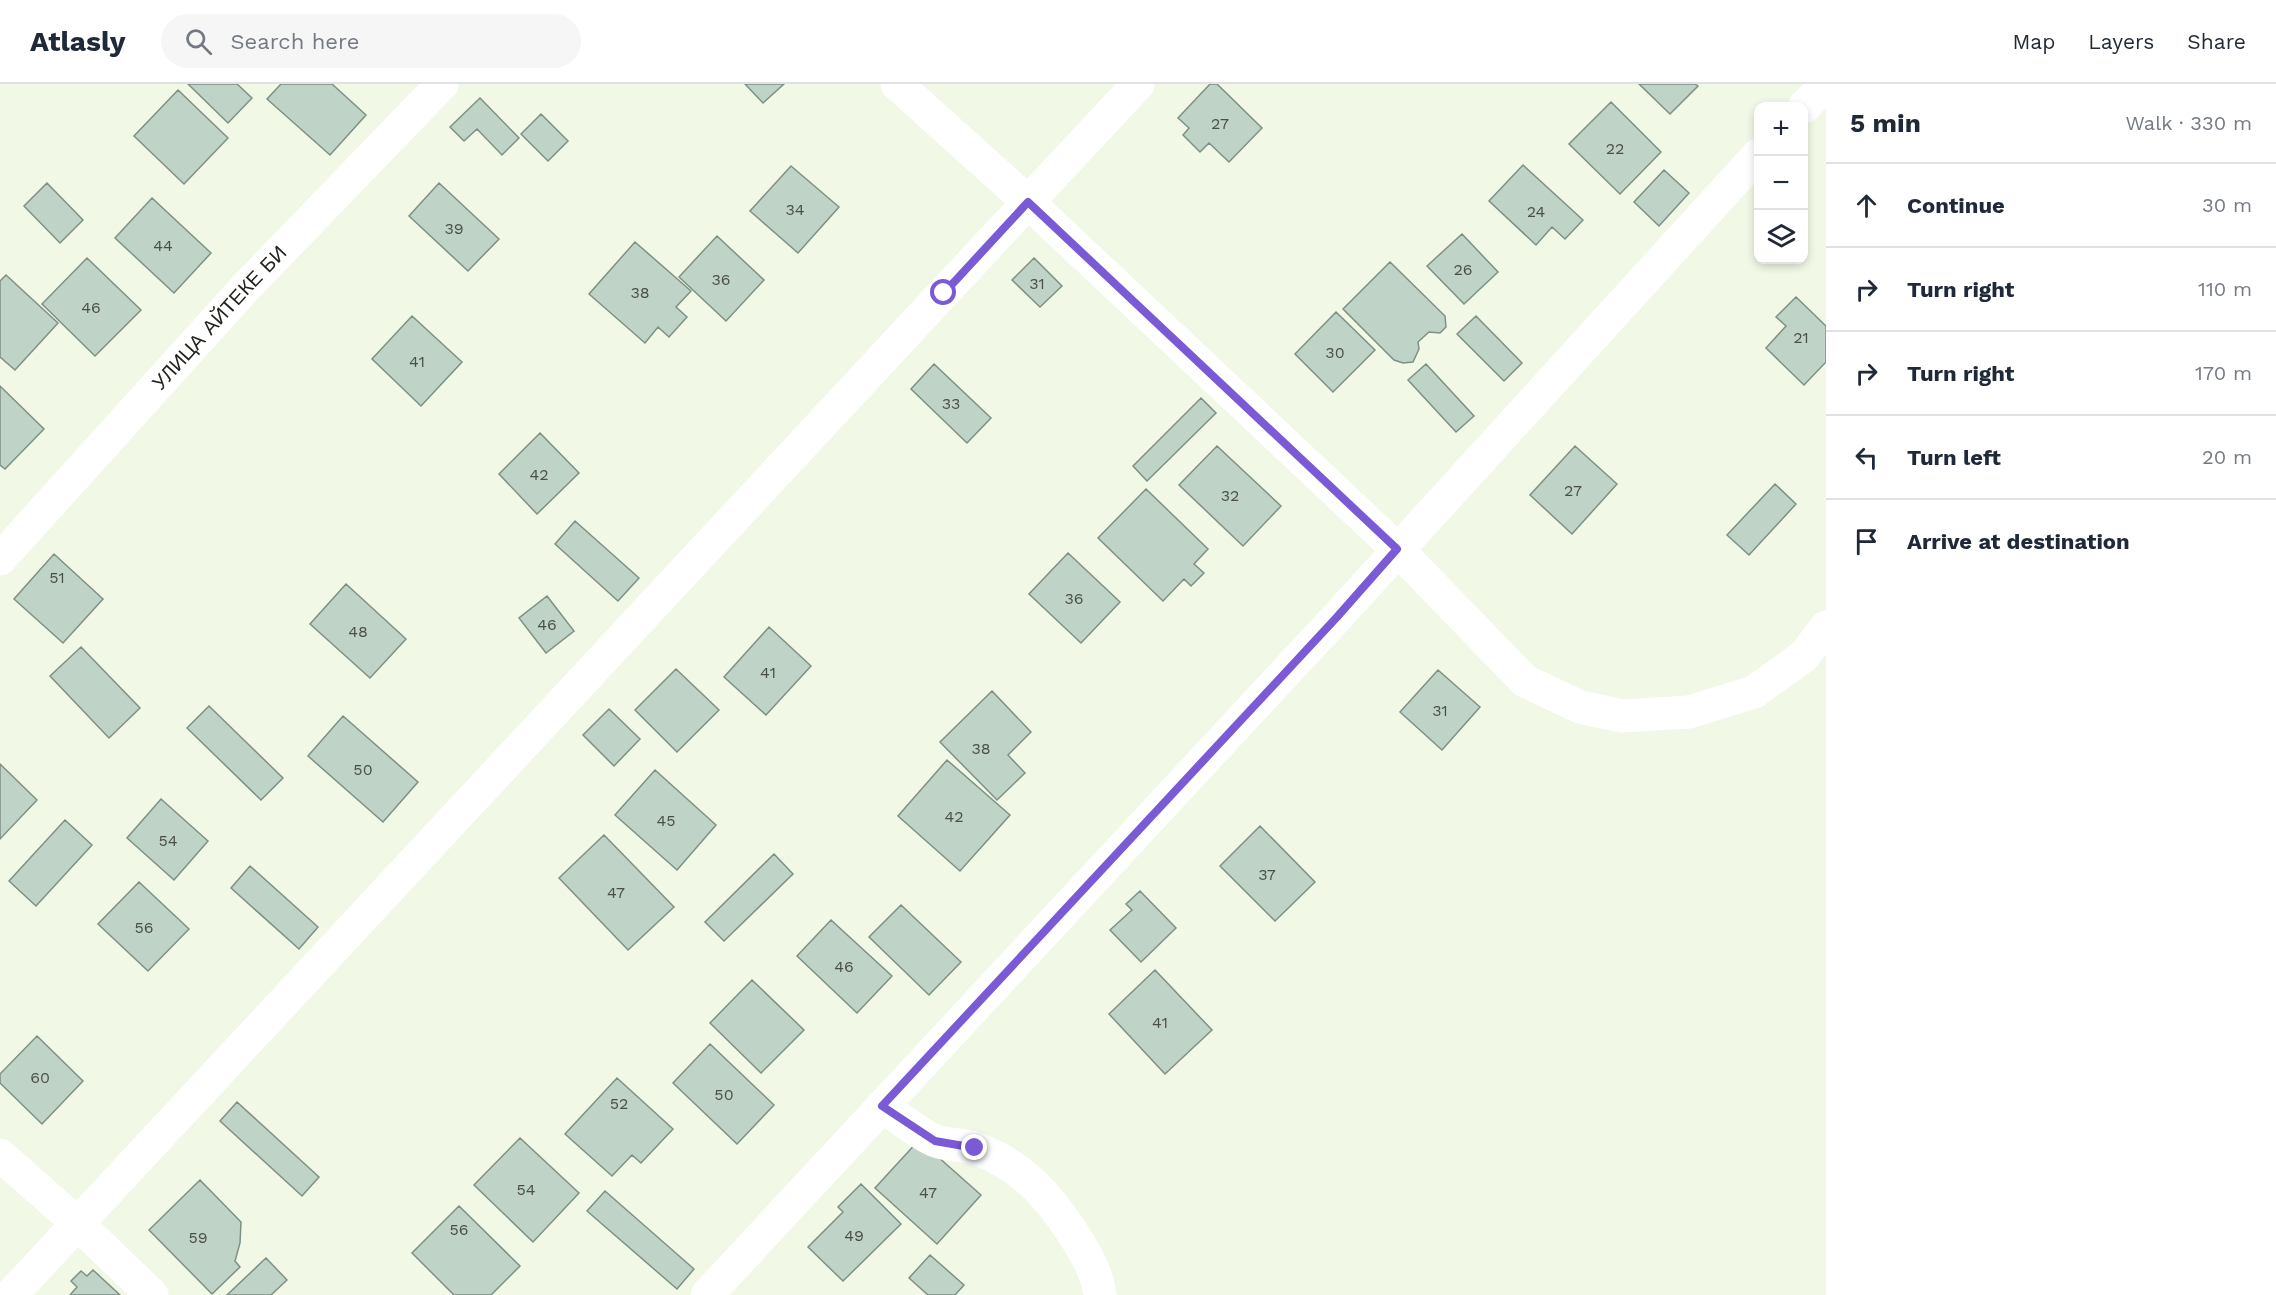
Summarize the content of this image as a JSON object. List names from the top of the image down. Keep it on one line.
{"streets":{"street":["УЛИЦА АЙТЕКЕ БИ"]},"house_numbers":["27","22","34","24","39","44","26","36","31","38","46","21","30","41","33","42","27","32","51","36","46","48","41","31","38","50","42","45","54","37","47","56","46","41","60","50","52","54","47","56","49","59"],"page":{"header":"Atlasly","search":"Search here","nav":["Map","Layers","Share"],"heading":["5 min","Walk · 330 m"],"map_buttons":["+","−"],"list":[["Continue","30 m"],["Turn right","110 m"],["Turn right","170 m"],["Turn left","20 m"],"Arrive at destination"]}}
